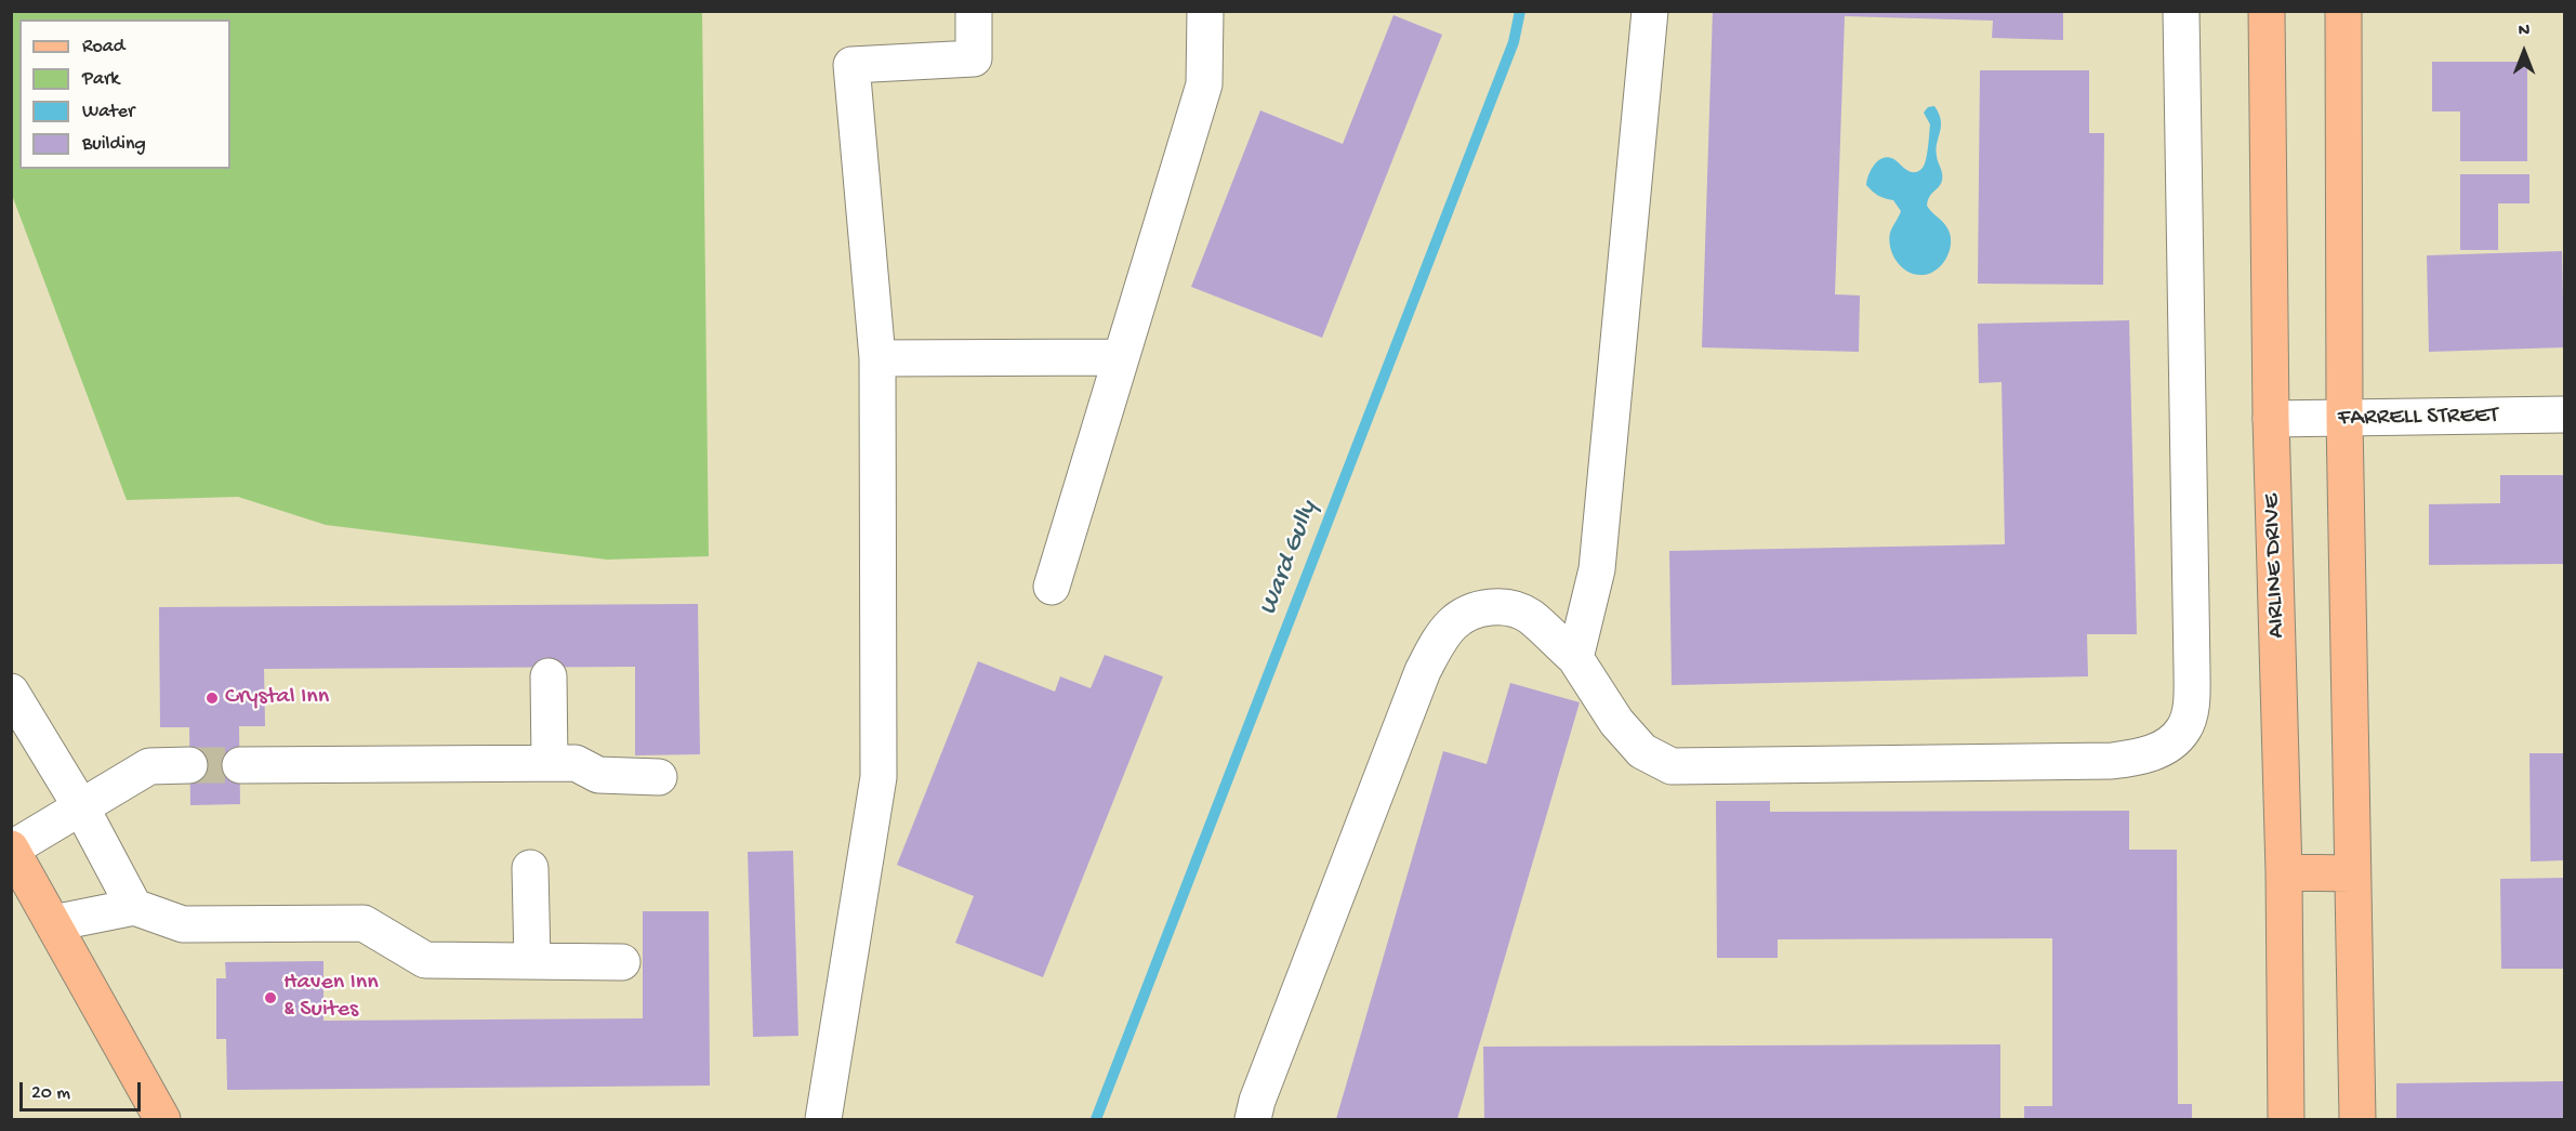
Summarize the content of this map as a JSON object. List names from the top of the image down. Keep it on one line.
{"streets":{"main road":["AIRLINE DRIVE"],"street":["FARRELL STREET"]},"crossings":[["FARRELL STREET","AIRLINE DRIVE"]],"water":["Ward Gully"],"places":["Crystal Inn","Haven Inn & Suites"],"legend":["Road","Park","Water","Building"],"scale_bar":"20 m","north":"top"}
